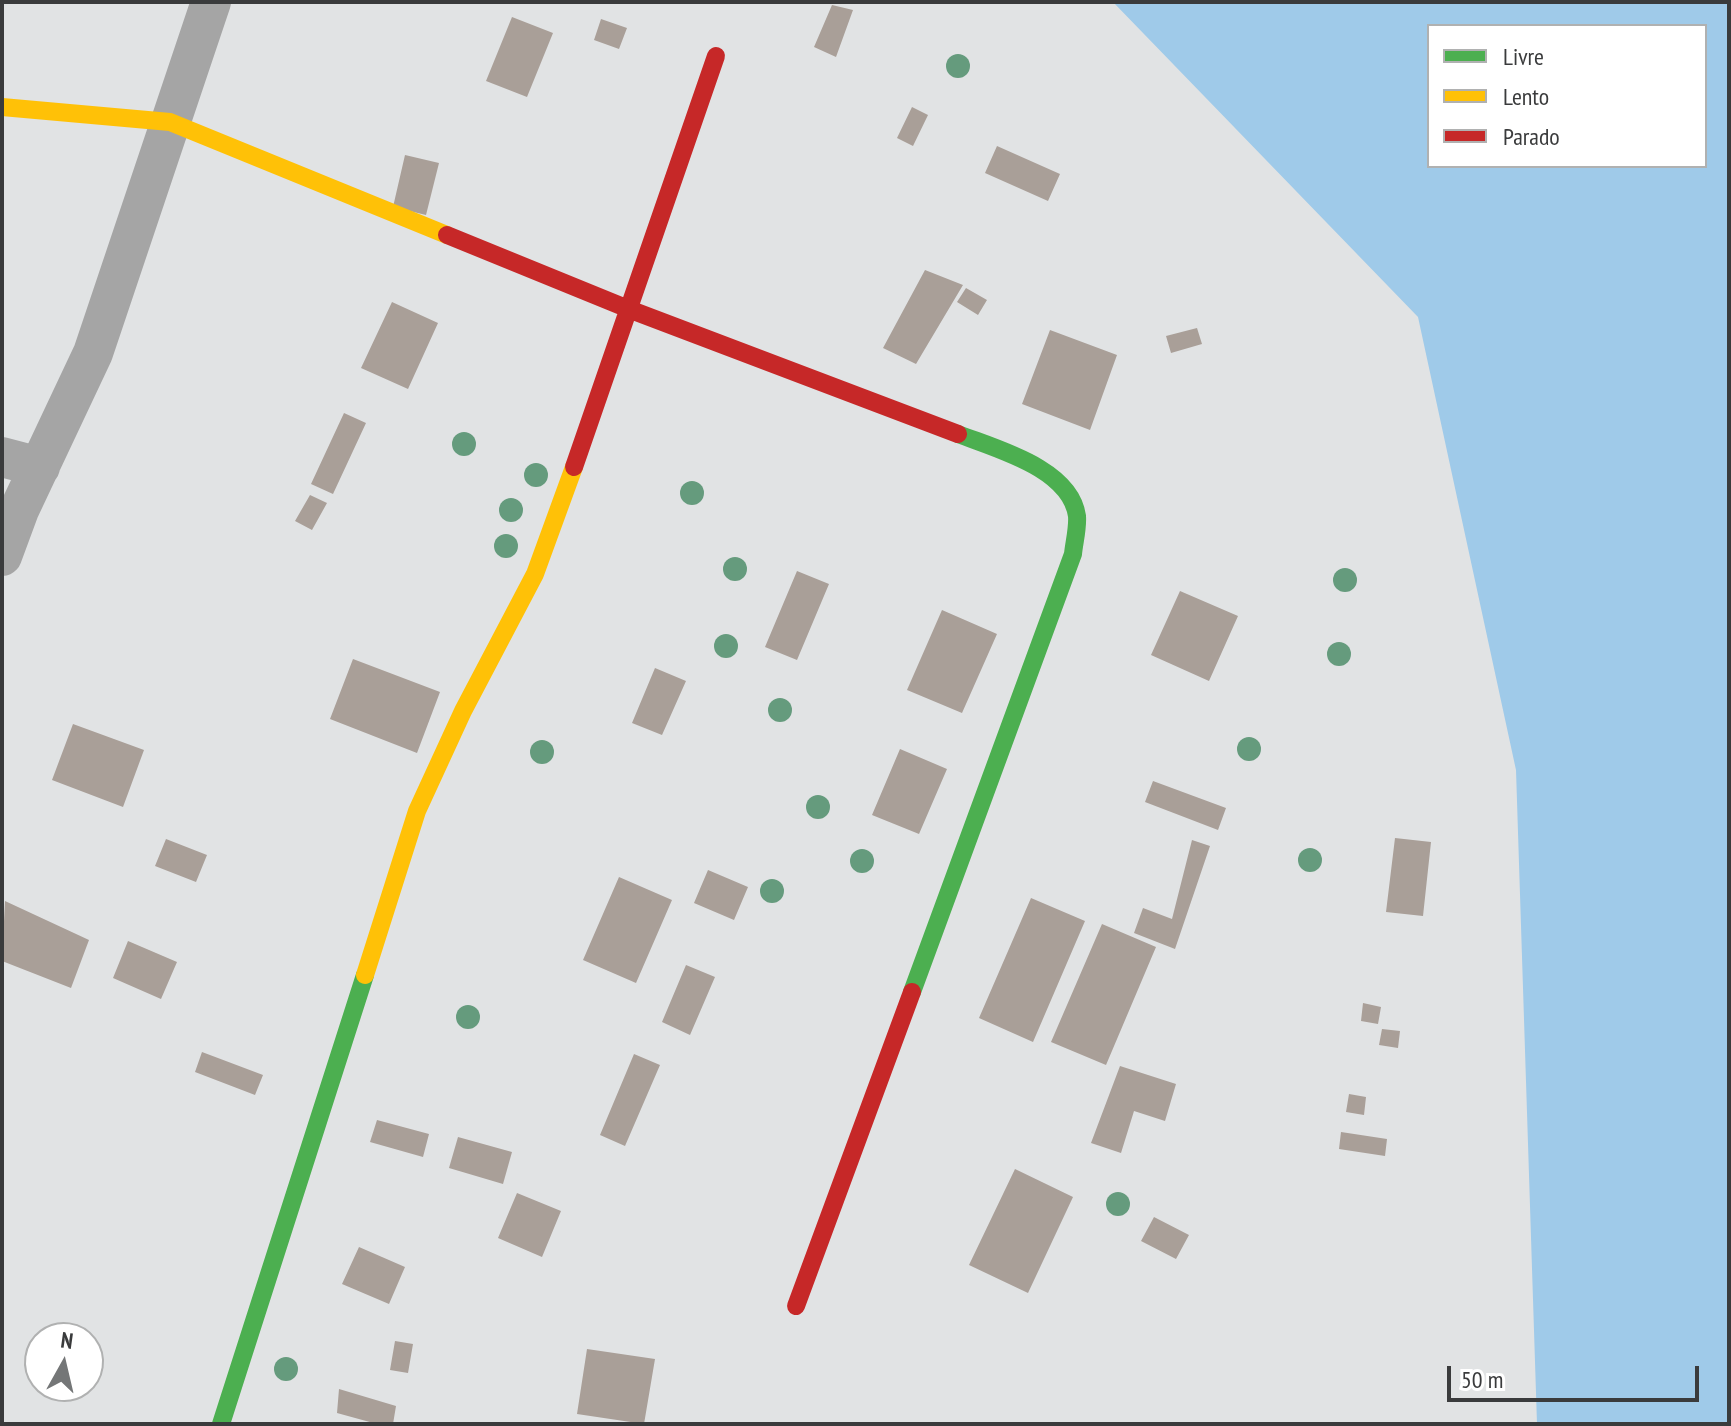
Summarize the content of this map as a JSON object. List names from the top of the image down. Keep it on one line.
{"legend":["Livre","Lento","Parado"],"scale_bar":"50 m","north":"top"}
